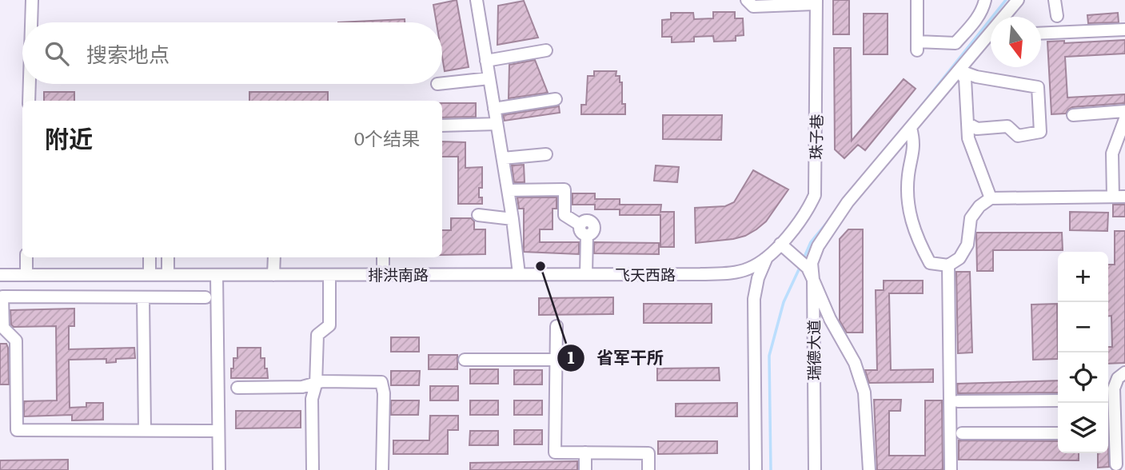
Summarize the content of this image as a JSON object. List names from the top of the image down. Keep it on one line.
{"streets":{"street":["珠子巷","排洪南路","飞天西路","瑞德大道"]},"crossings":[["珠子巷","飞天西路"],["珠子巷","瑞德大道"],["排洪南路","飞天西路"]],"places":["省军干所"],"north":"bottom","page":{"search":"搜索地点","heading":["附近","0个结果"],"map_buttons":["+","−"]}}
